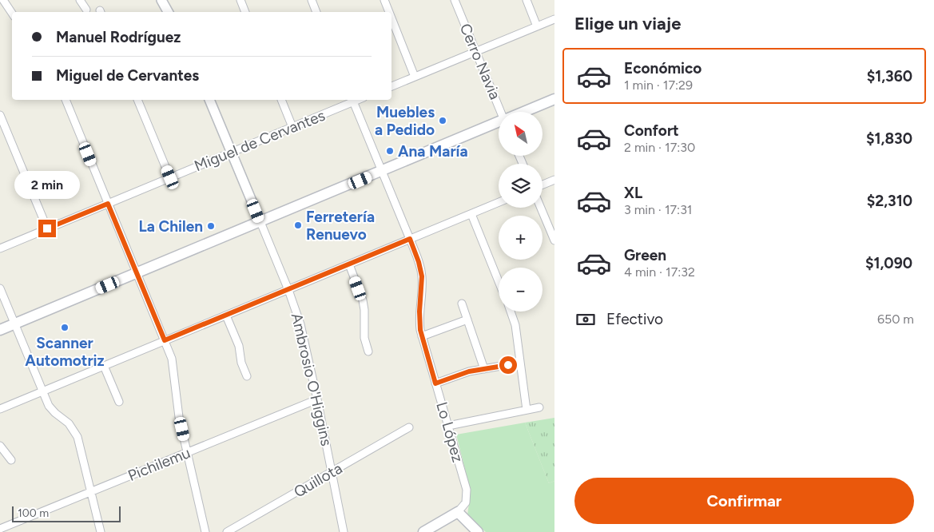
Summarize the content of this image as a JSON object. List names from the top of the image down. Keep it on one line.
{"streets":{"street":["Cerro Navia","Miguel de Cervantes","Ambrosio O'Higgins","Lo López","Pichilemu","Quillota"]},"crossings":[["Miguel de Cervantes","Ambrosio O'Higgins"],["Miguel de Cervantes","Lo López"],["Ambrosio O'Higgins","Pichilemu"],["Ambrosio O'Higgins","Quillota"]],"places":["Muebles a Pedido","Ana María","Ferretería Renuevo","La Chilen","Scanner Automotriz"],"scale_bar":"100 m","north":"top left","page":{"heading":"Elige un viaje","banner":["Manuel Rodríguez","Miguel de Cervantes"],"list":[{"name":"Económico","note":"1 min · 17:29","value":"$1,360"},{"name":"Confort","note":"2 min · 17:30","value":"$1,830"},{"name":"XL","note":"3 min · 17:31","value":"$2,310"},{"name":"Green","note":"4 min · 17:32","value":"$1,090"}],"map_buttons":["+","−"],"bubble":"2 min","pay":["Efectivo","650 m"],"buttons":"Confirmar","scale":"100 m"}}
